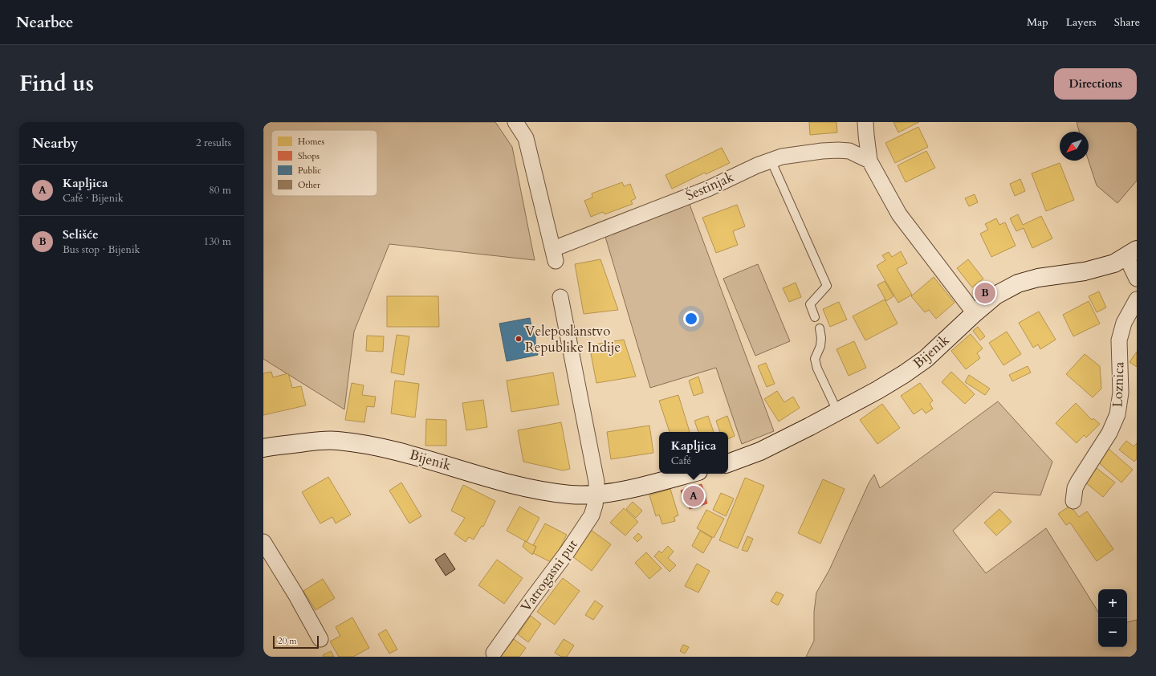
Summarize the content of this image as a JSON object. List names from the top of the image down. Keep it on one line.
{"streets":{"main road":["Bijenik"],"street":["Šestinjak","Loznica","Vatrogasni put"]},"crossings":[["Bijenik","Vatrogasni put"]],"places":["Veleposlanstvo Republike Indije"],"legend":["Homes","Shops","Public","Other"],"scale_bar":"20 m","north":"bottom left","page":{"header":"Nearbee","nav":["Map","Layers","Share"],"title":"Find us","buttons":"Directions","heading":["Nearby","2 results"],"list":[{"mark":"A","name":"Kapljica","note":"Café · Bijenik","value":"80 m"},{"mark":"B","name":"Selišće","note":"Bus stop · Bijenik","value":"130 m"}],"pins":["B","A"],"popup":["Kapljica","Café"],"map_buttons":["+","−"],"scale":"20 m"}}
